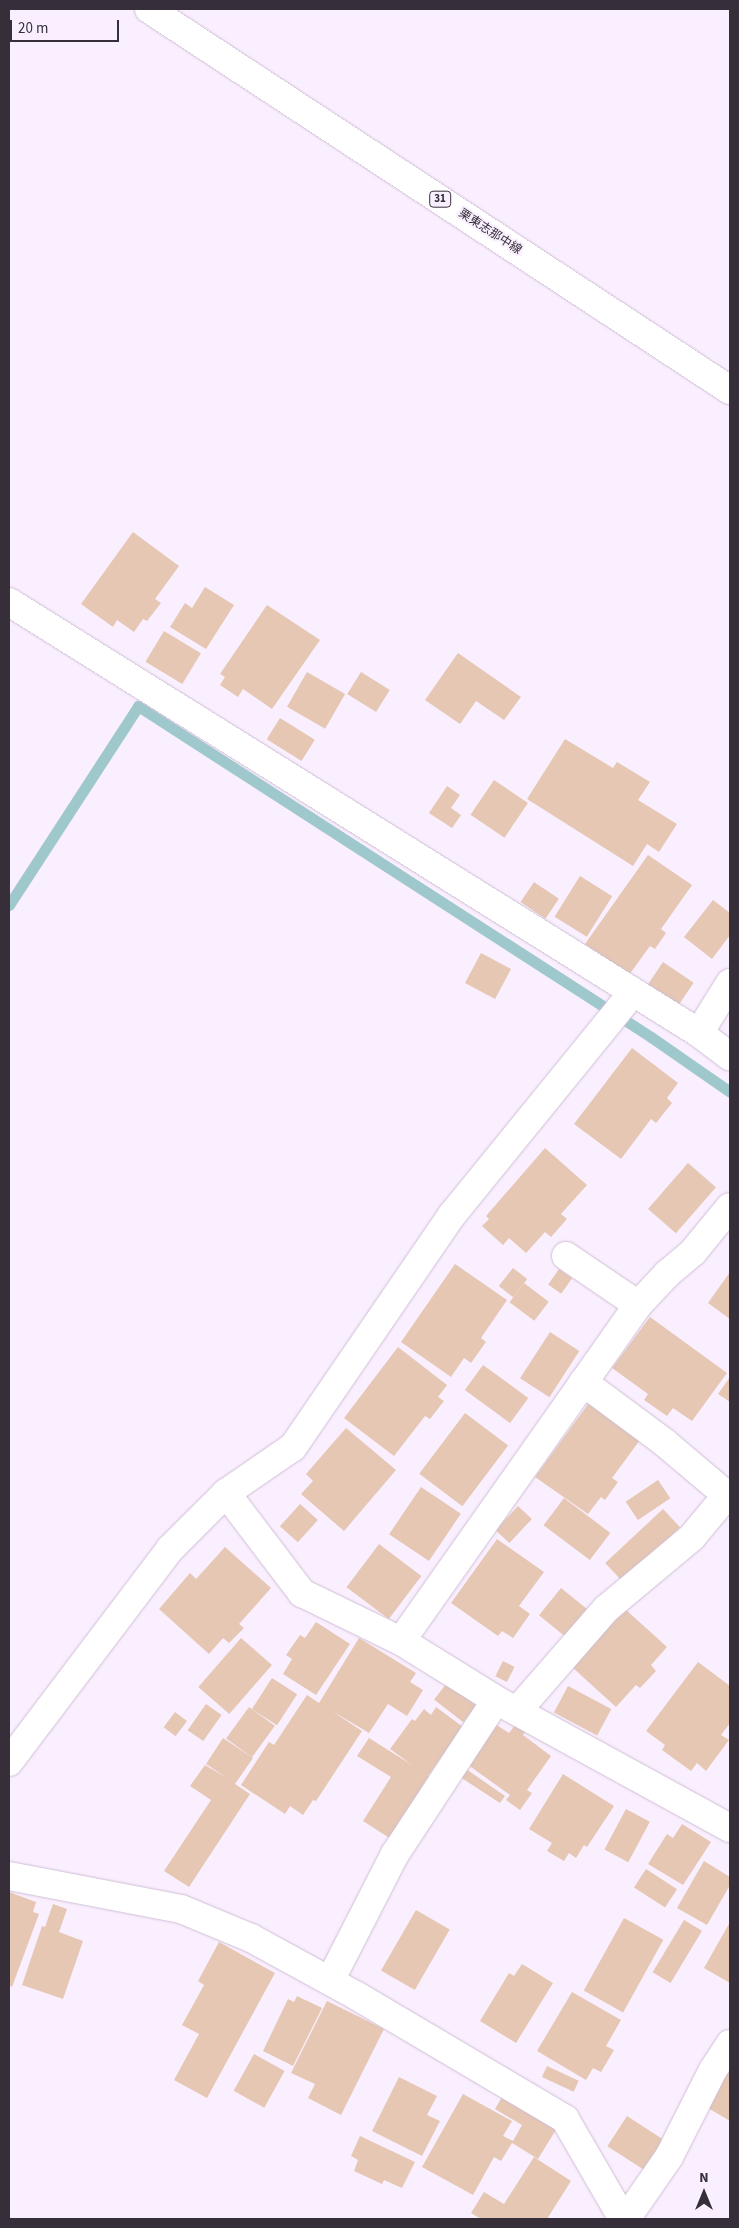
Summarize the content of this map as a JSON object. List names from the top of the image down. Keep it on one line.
{"streets":{"street":["31","栗東志那中線"]},"scale_bar":"20 m","north":"top"}
